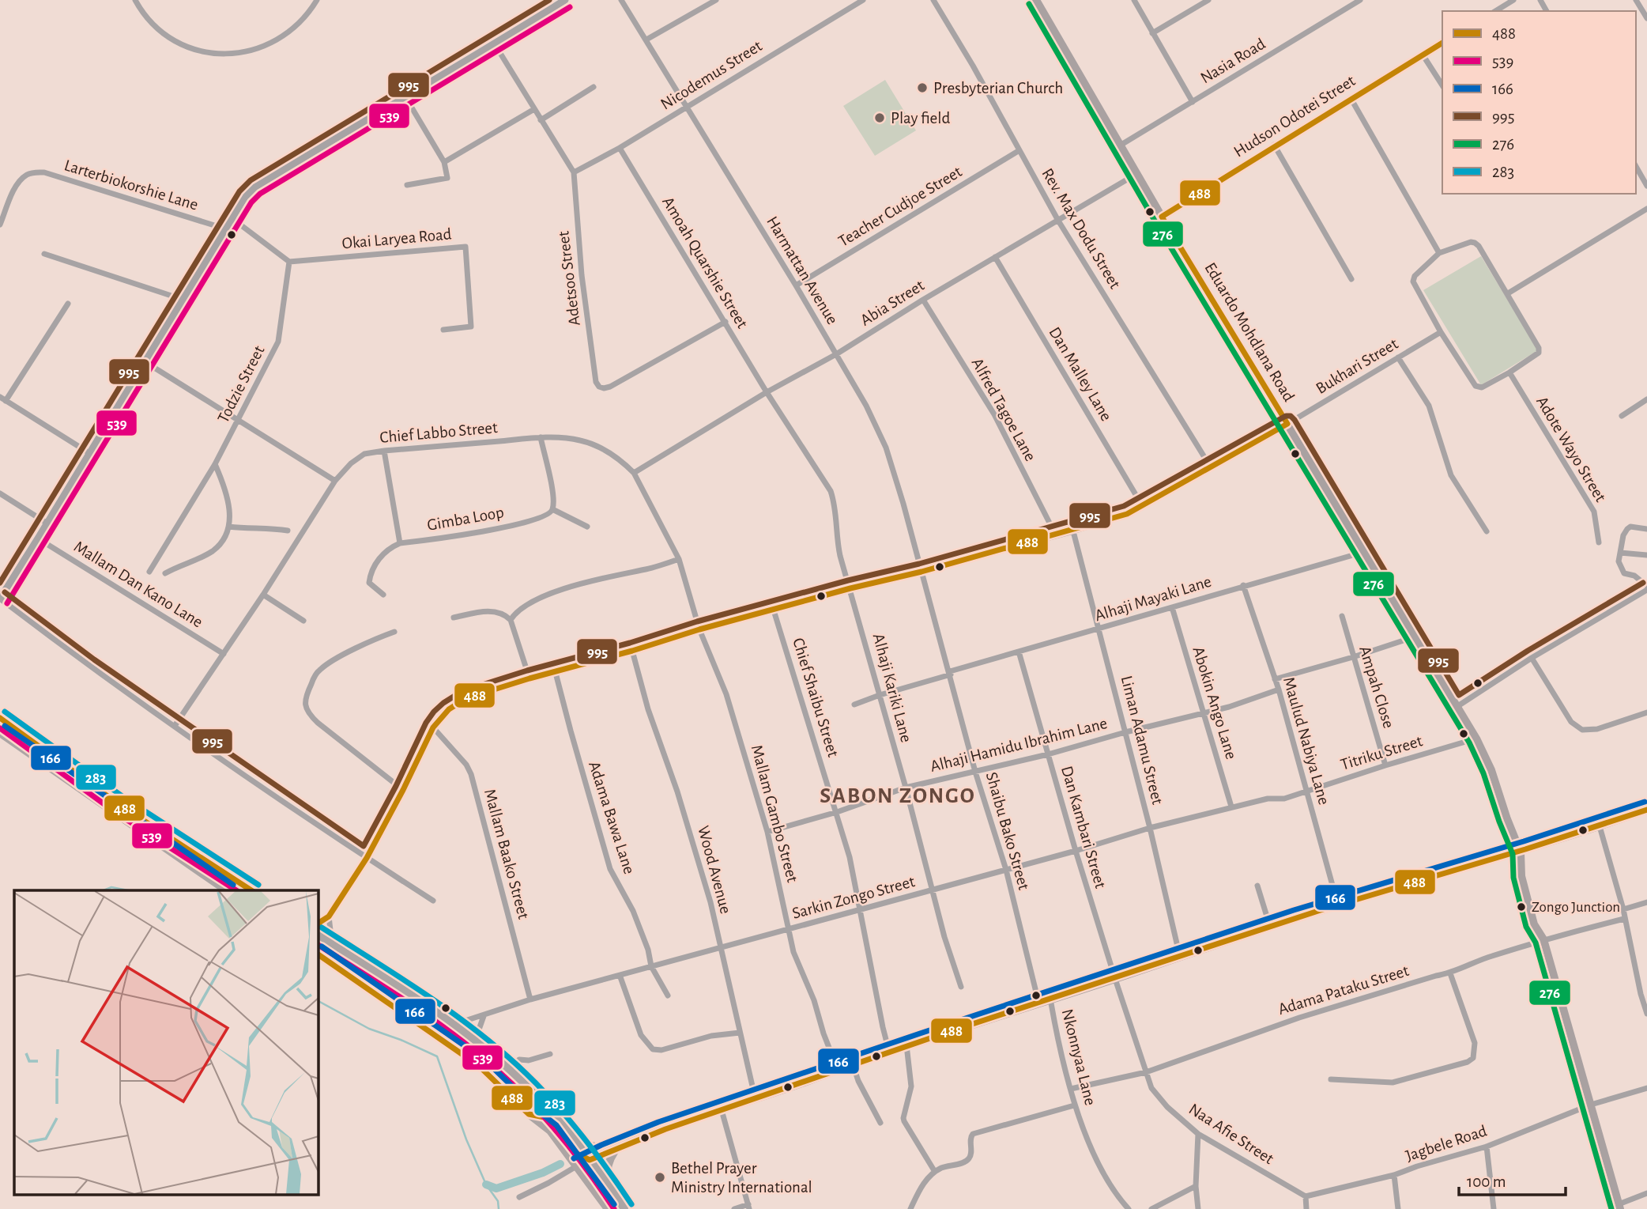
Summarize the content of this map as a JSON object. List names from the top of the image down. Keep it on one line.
{"streets":{"main road":["Eduardo Mohdlana Road"],"street":["Nasia Road","Nicodemus Street","Hudson Odotei Street","Larterbiokorshie Lane","Teacher Cudjoe Street","Rev. Max Dodu Street","Okai Laryea Road","Amoah Quarshie Street","Harmattan Avenue","Adetsoo Street","Abia Street","Bukhari Street","Dan Malley Lane","Todzie Street","Alfred Tagoe Lane","Chief Labbo Street","Adote Wayo Street","Gimba Loop","Mallam Dan Kano Lane","Alhaji Mayaki Lane","Ampah Close","Alhaji Kariki Lane","Chief Shaibu Street","Abokin Ango Lane","Liman Adamu Street","Maulud Nabiya Lane","Alhaji Hamidu Ibrahim Lane","Titriku Street","Mallam Gambo Street","Adama Bawa Lane","Dan Kambari Street","Shaibu Bako Street","Mallam Baako Street","Wood Avenue","Sarkin Zongo Street","Adama Pataku Street","Nkonnyaa Lane","Naa Afie Street","Jagbele Road"]},"crossings":[["Nasia Road","Eduardo Mohdlana Road"],["Nicodemus Street","Amoah Quarshie Street"],["Nicodemus Street","Harmattan Avenue"],["Nicodemus Street","Adetsoo Street"],["Hudson Odotei Street","Eduardo Mohdlana Road"],["Teacher Cudjoe Street","Rev. Max Dodu Street"],["Teacher Cudjoe Street","Harmattan Avenue"],["Rev. Max Dodu Street","Abia Street"],["Rev. Max Dodu Street","Bukhari Street"],["Okai Laryea Road","Todzie Street"],["Amoah Quarshie Street","Adetsoo Street"],["Amoah Quarshie Street","Abia Street"],["Amoah Quarshie Street","Bukhari Street"],["Amoah Quarshie Street","Alhaji Kariki Lane"],["Harmattan Avenue","Abia Street"],["Harmattan Avenue","Bukhari Street"],["Harmattan Avenue","Shaibu Bako Street"],["Abia Street","Eduardo Mohdlana Road"],["Abia Street","Dan Malley Lane"],["Abia Street","Alfred Tagoe Lane"],["Abia Street","Chief Labbo Street"],["Eduardo Mohdlana Road","Bukhari Street"],["Eduardo Mohdlana Road","Alhaji Mayaki Lane"],["Eduardo Mohdlana Road","Titriku Street"],["Eduardo Mohdlana Road","Adama Pataku Street"],["Eduardo Mohdlana Road","Jagbele Road"],["Bukhari Street","Dan Malley Lane"],["Bukhari Street","Alfred Tagoe Lane"],["Bukhari Street","Chief Labbo Street"],["Bukhari Street","Alhaji Kariki Lane"],["Bukhari Street","Chief Shaibu Street"],["Bukhari Street","Liman Adamu Street"],["Bukhari Street","Mallam Gambo Street"],["Bukhari Street","Adama Bawa Lane"],["Bukhari Street","Shaibu Bako Street"],["Bukhari Street","Mallam Baako Street"],["Bukhari Street","Wood Avenue"],["Chief Labbo Street","Mallam Dan Kano Lane"],["Chief Labbo Street","Mallam Gambo Street"],["Alhaji Mayaki Lane","Alhaji Kariki Lane"],["Alhaji Mayaki Lane","Abokin Ango Lane"],["Alhaji Mayaki Lane","Liman Adamu Street"],["Alhaji Mayaki Lane","Maulud Nabiya Lane"],["Alhaji Mayaki Lane","Dan Kambari Street"],["Alhaji Mayaki Lane","Shaibu Bako Street"],["Ampah Close","Titriku Street"],["Alhaji Kariki Lane","Alhaji Hamidu Ibrahim Lane"],["Alhaji Kariki Lane","Sarkin Zongo Street"],["Chief Shaibu Street","Alhaji Hamidu Ibrahim Lane"],["Chief Shaibu Street","Sarkin Zongo Street"],["Abokin Ango Lane","Alhaji Hamidu Ibrahim Lane"],["Abokin Ango Lane","Titriku Street"],["Abokin Ango Lane","Sarkin Zongo Street"],["Liman Adamu Street","Alhaji Hamidu Ibrahim Lane"],["Liman Adamu Street","Sarkin Zongo Street"],["Maulud Nabiya Lane","Alhaji Hamidu Ibrahim Lane"],["Maulud Nabiya Lane","Titriku Street"],["Alhaji Hamidu Ibrahim Lane","Mallam Gambo Street"],["Alhaji Hamidu Ibrahim Lane","Dan Kambari Street"],["Alhaji Hamidu Ibrahim Lane","Shaibu Bako Street"],["Titriku Street","Sarkin Zongo Street"],["Mallam Gambo Street","Sarkin Zongo Street"],["Adama Bawa Lane","Sarkin Zongo Street"],["Dan Kambari Street","Sarkin Zongo Street"],["Dan Kambari Street","Naa Afie Street"],["Shaibu Bako Street","Sarkin Zongo Street"],["Mallam Baako Street","Sarkin Zongo Street"],["Wood Avenue","Sarkin Zongo Street"],["Adama Pataku Street","Nkonnyaa Lane"],["Adama Pataku Street","Naa Afie Street"],["Naa Afie Street","Jagbele Road"]],"districts":["SABON ZONGO"],"places":["Presbyterian Church","Play field","Zongo Junction","Bethel Prayer Ministry International"],"lines":["transit line 995","transit line 276","transit line 539","transit line 488","transit line 283","transit line 166"],"legend":["488","539","166","995","276","283"],"scale_bar":"100 m"}
